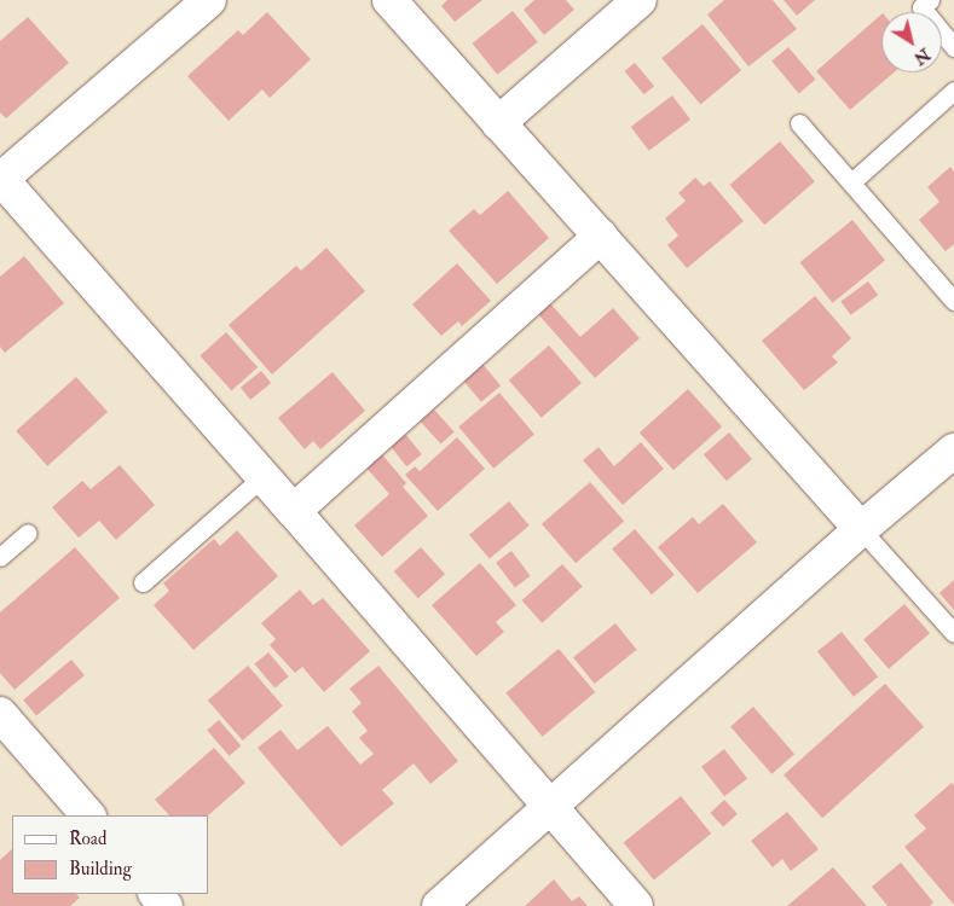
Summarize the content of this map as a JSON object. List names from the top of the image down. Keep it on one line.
{"legend":["Road","Building"],"north":"bottom right"}
